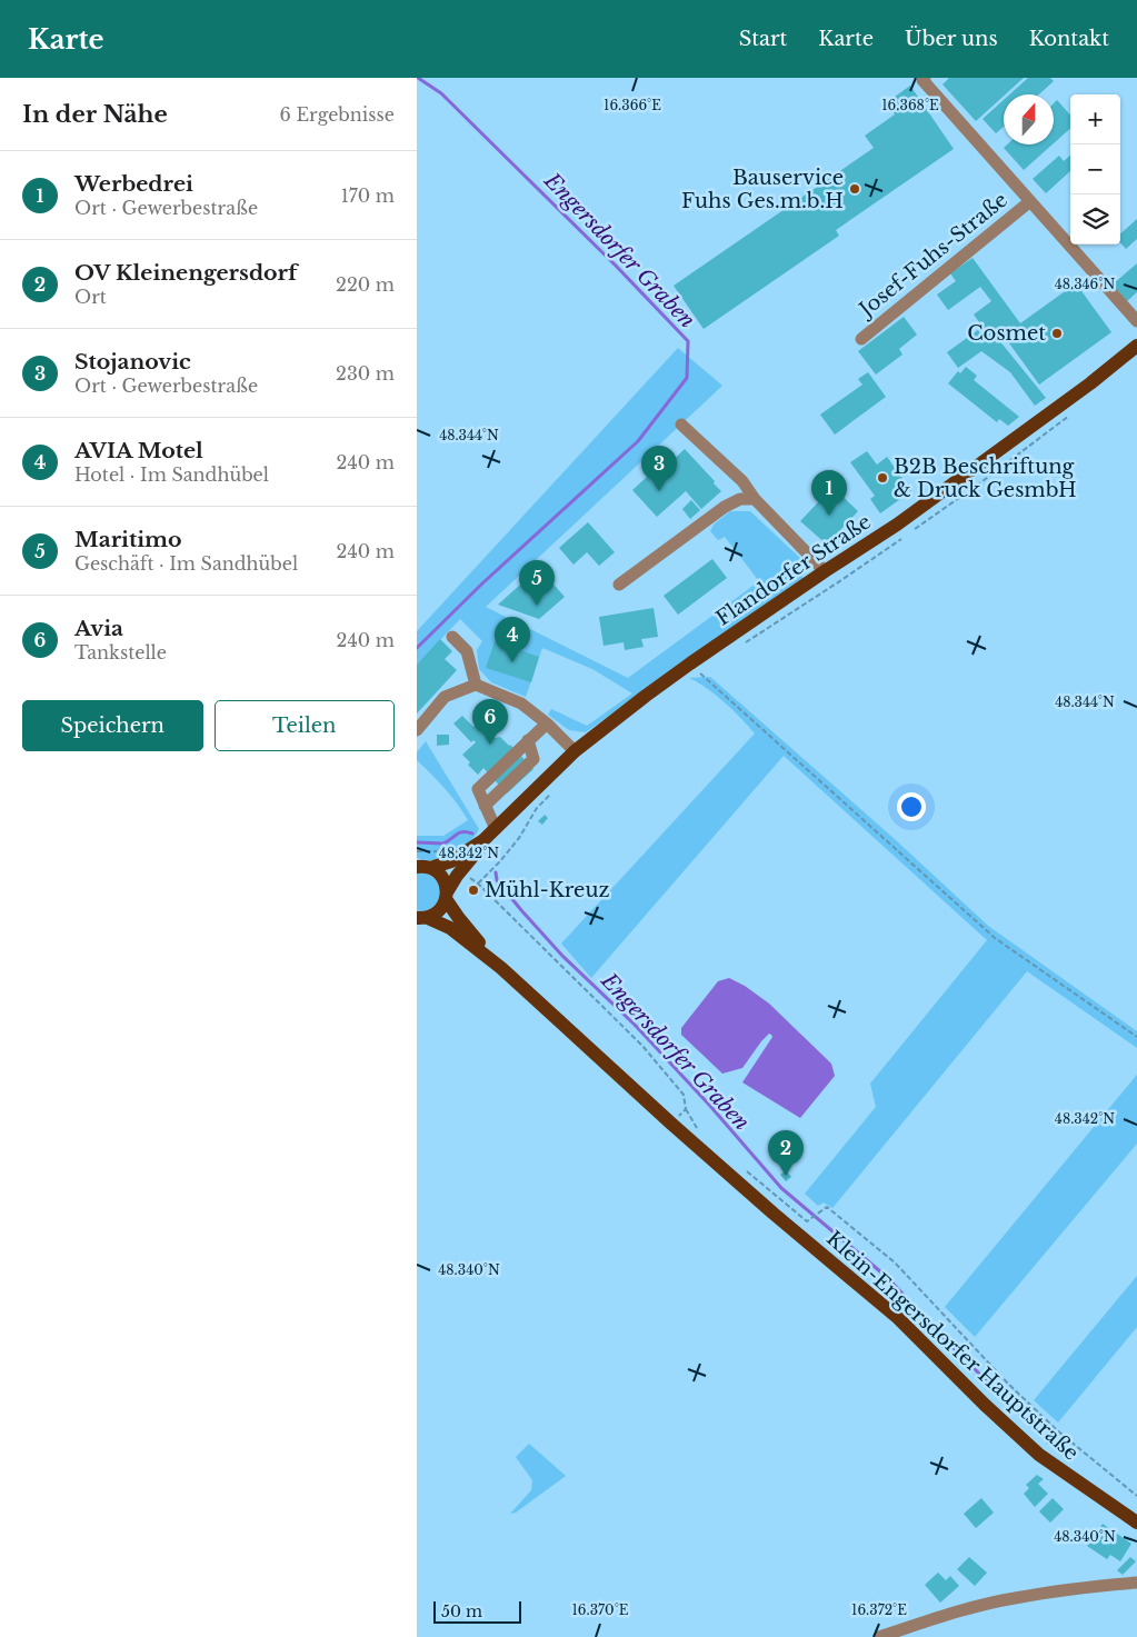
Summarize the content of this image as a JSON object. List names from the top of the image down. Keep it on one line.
{"streets":{"main road":["Flandorfer Straße","Klein-Engersdorfer Hauptstraße"],"street":["Josef-Fuhs-Straße"]},"water":["Engersdorfer Graben"],"places":["Bauservice Fuhs Ges.m.b.H","Cosmet","B2B Beschriftung & Druck GesmbH","Mühl-Kreuz"],"scale_bar":"50 m","north":"top","page":{"header":"Karte","nav":["Start","Karte","Über uns","Kontakt"],"heading":["In der Nähe","6 Ergebnisse"],"map_buttons":["+","−"],"list":[{"mark":"1","name":"Werbedrei","note":"Ort · Gewerbestraße","value":"170 m"},{"mark":"2","name":"OV Kleinengersdorf","note":"Ort","value":"220 m"},{"mark":"3","name":"Stojanovic","note":"Ort · Gewerbestraße","value":"230 m"},{"mark":"4","name":"AVIA Motel","note":"Hotel · Im Sandhübel","value":"240 m"},{"mark":"5","name":"Maritimo","note":"Geschäft · Im Sandhübel","value":"240 m"},{"mark":"6","name":"Avia","note":"Tankstelle","value":"240 m"}],"pins":["3","1","5","4","6","2"],"buttons":["Speichern","Teilen"],"scale":"50 m"},"coordinates":["16.366°E","16.368°E","48.346°N","48.344°N","48.342°N","48.340°N","16.370°E","16.372°E"]}
